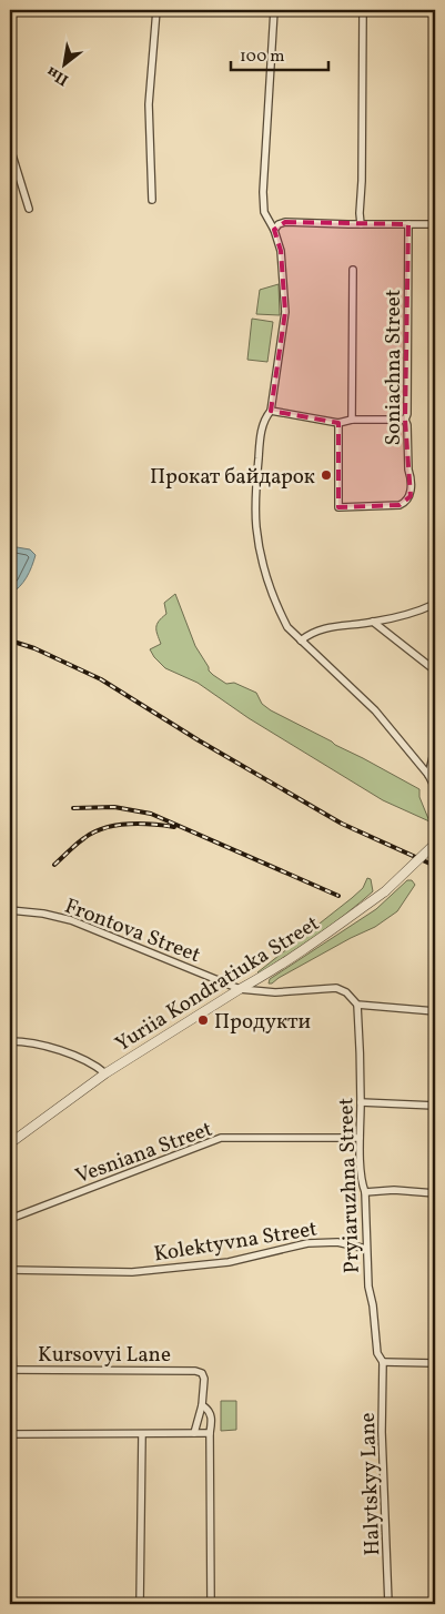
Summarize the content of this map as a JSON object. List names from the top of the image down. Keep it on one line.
{"streets":{"street":["Soniachna Street","Frontova Street","Yuriia Kondratiuka Street","Vesniana Street","Pryiaruzhna Street","Kolektyvna Street","Kursovyi Lane","Halytskyy Lane"]},"crossings":[["Frontova Street","Yuriia Kondratiuka Street"],["Frontova Street","Pryiaruzhna Street"],["Vesniana Street","Pryiaruzhna Street"],["Pryiaruzhna Street","Kolektyvna Street"],["Pryiaruzhna Street","Halytskyy Lane"]],"places":["Прокат байдарок","Продукти"],"scale_bar":"100 m","north":"bottom left"}
